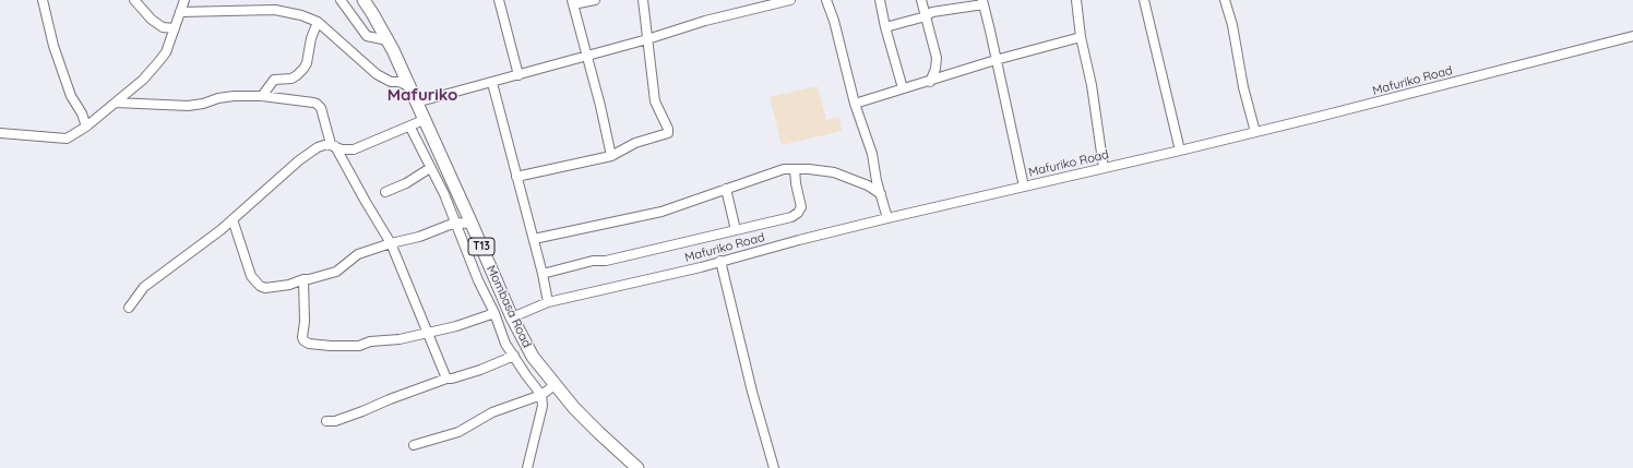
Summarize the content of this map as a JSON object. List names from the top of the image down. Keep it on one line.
{"streets":{"highway":["T13","Mombasa Road"],"street":["Mafuriko Road"]},"crossings":[["Mafuriko Road","Mombasa Road"]],"districts":["Mafuriko"]}
